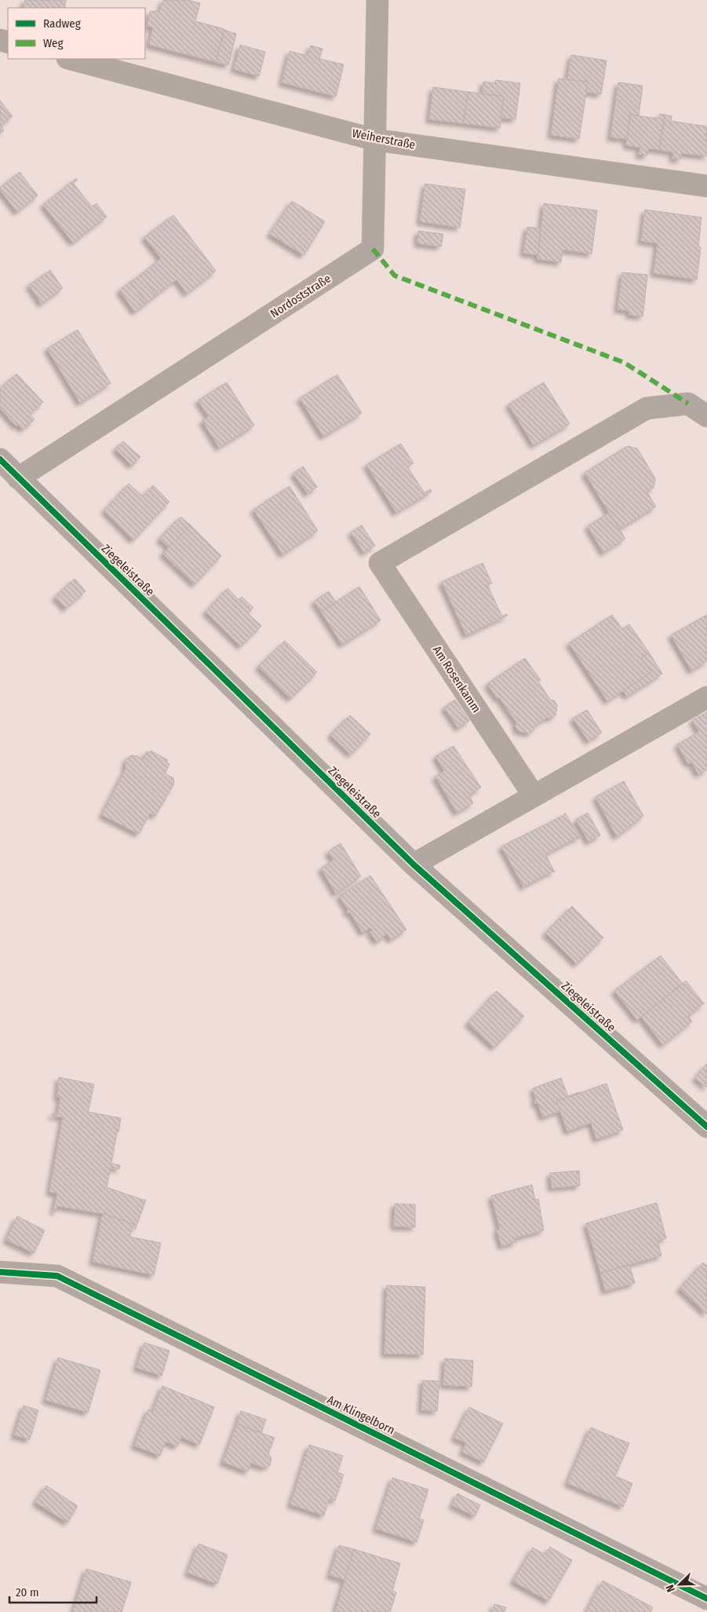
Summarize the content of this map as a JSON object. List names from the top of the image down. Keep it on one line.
{"streets":{"street":["Weiherstraße","Nordoststraße","Ziegeleistraße","Am Rosenkamm","Am Klingelborn"]},"crossings":[["Weiherstraße","Nordoststraße"],["Nordoststraße","Ziegeleistraße"]],"legend":["Radweg","Weg"],"scale_bar":"20 m","north":"bottom left"}
